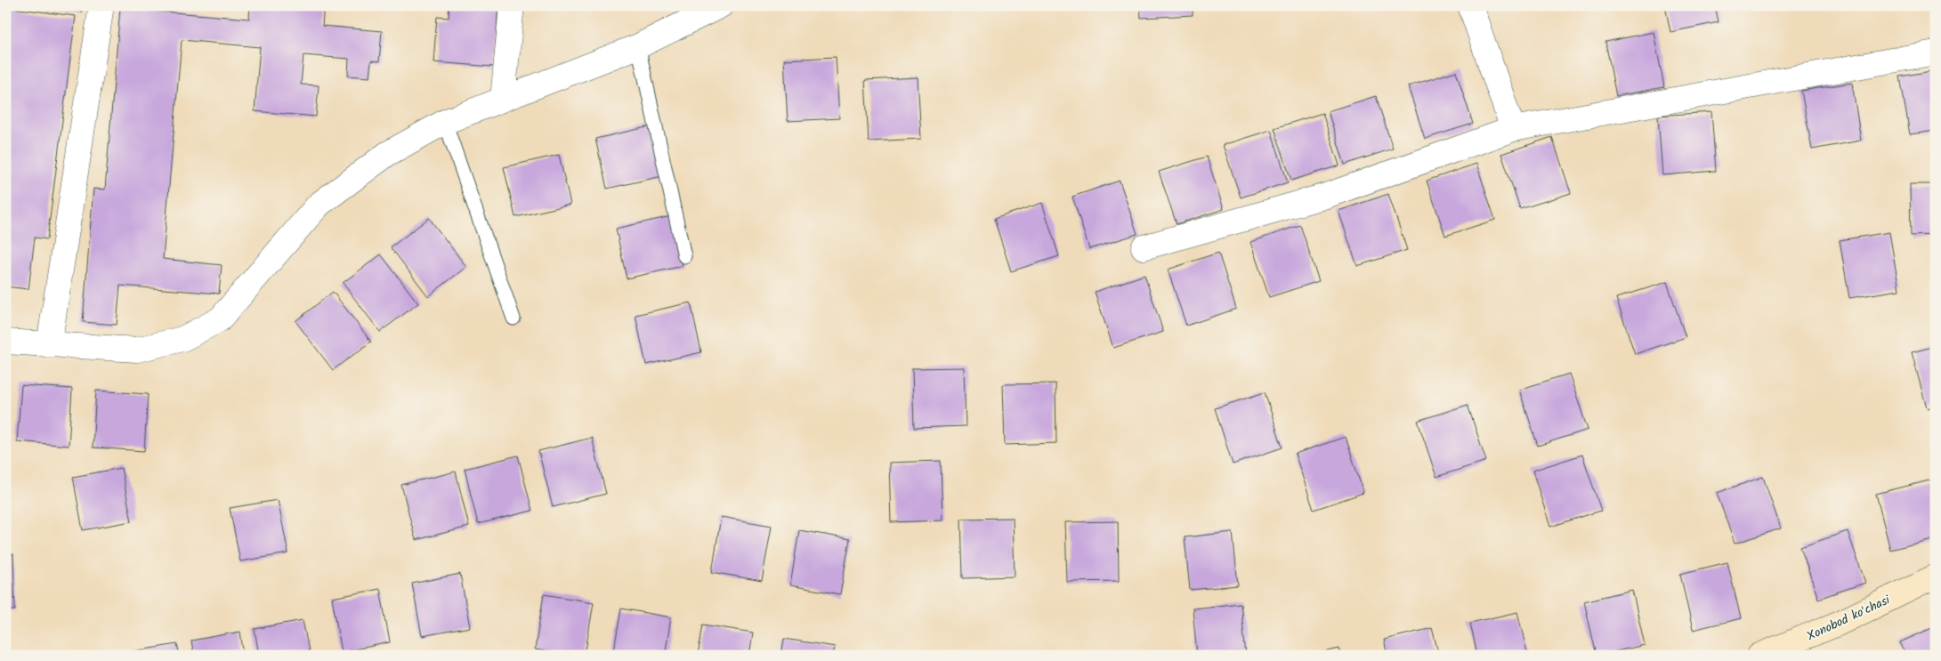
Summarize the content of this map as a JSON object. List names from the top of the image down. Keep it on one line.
{"streets":{"main road":["Xonobod koʻchasi"]}}
